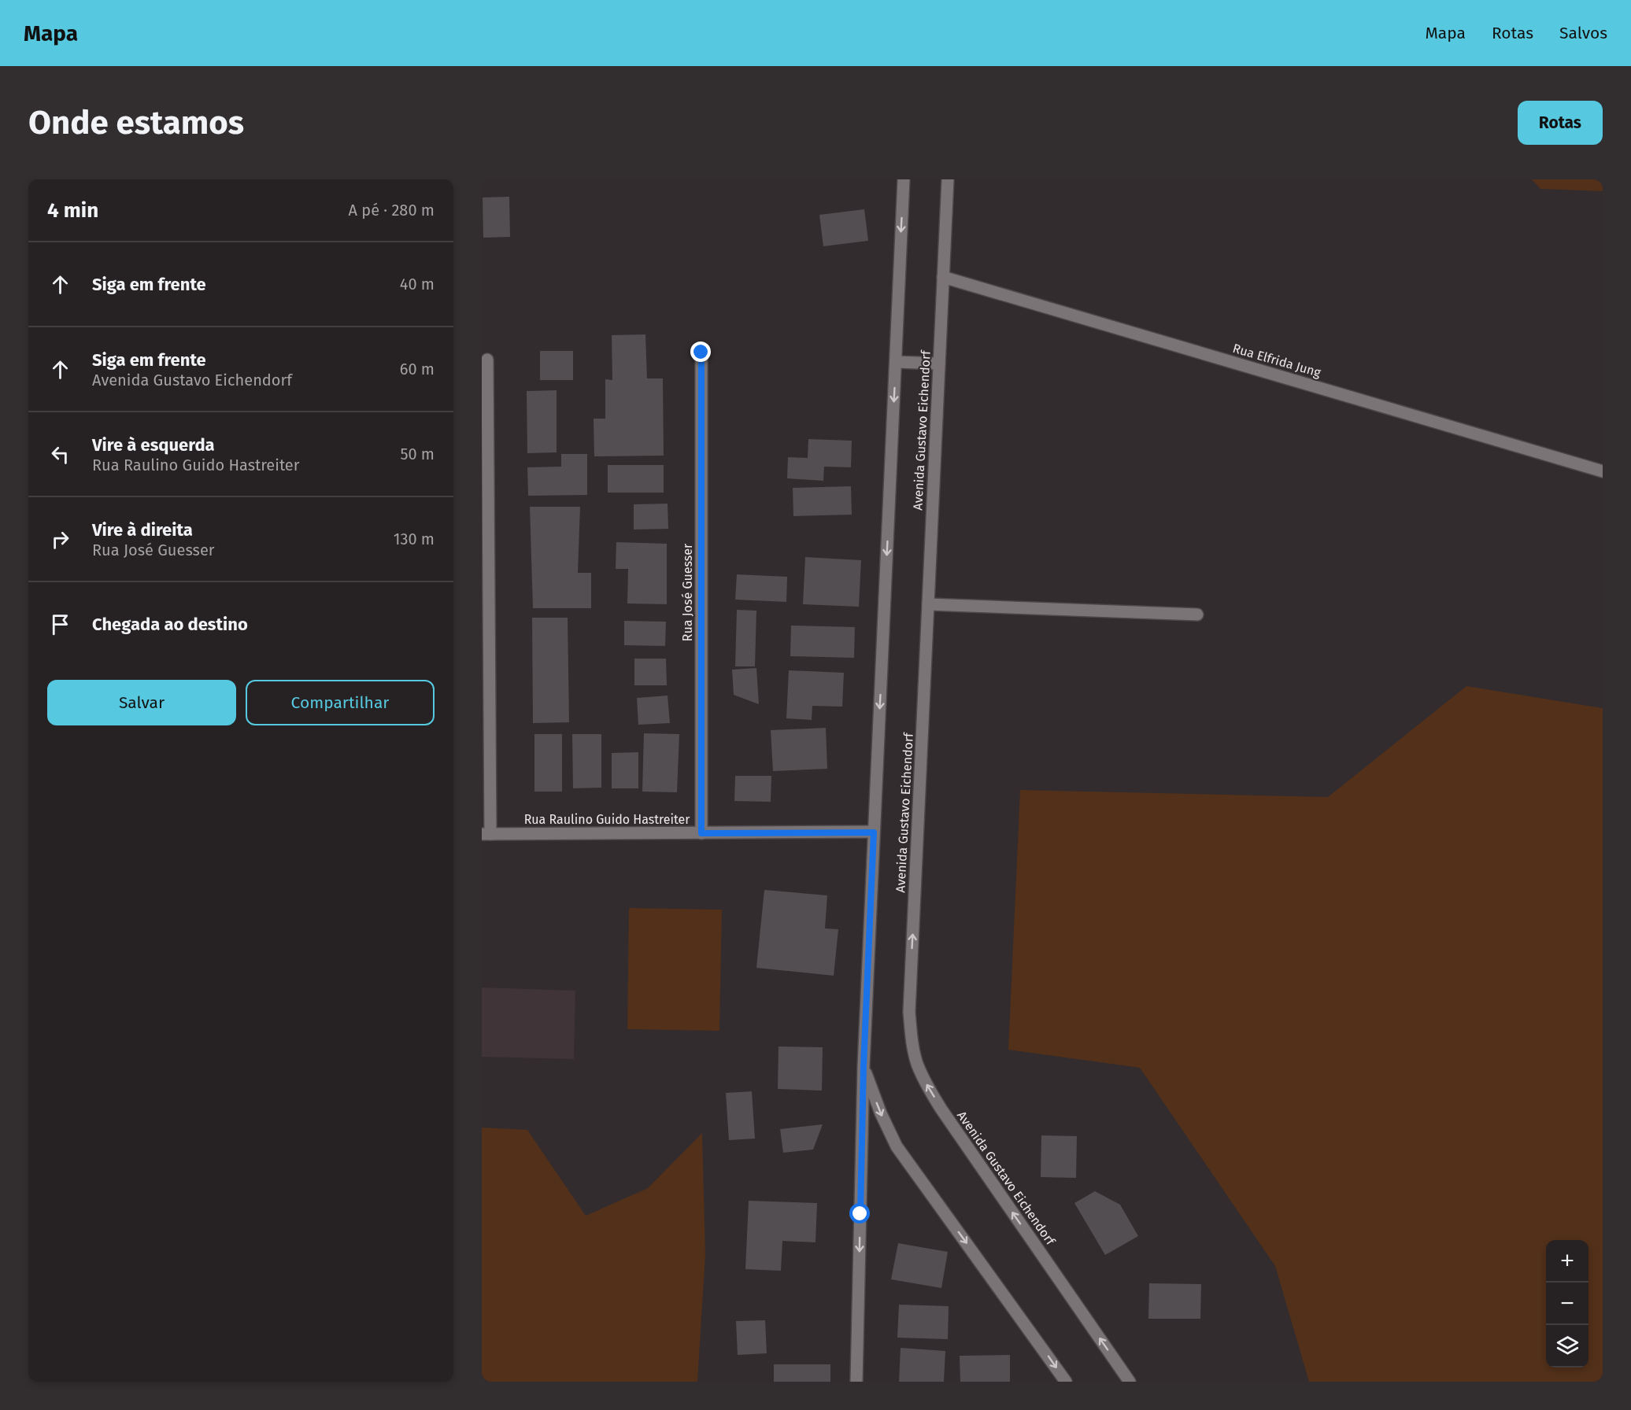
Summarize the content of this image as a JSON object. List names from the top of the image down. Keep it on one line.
{"streets":{"street":["Rua Elfrida Jung","Avenida Gustavo Eichendorf","Rua José Guesser","Rua Raulino Guido Hastreiter"]},"crossings":[["Rua Elfrida Jung","Avenida Gustavo Eichendorf"],["Rua José Guesser","Rua Raulino Guido Hastreiter"]],"page":{"header":"Mapa","nav":["Mapa","Rotas","Salvos"],"buttons":["Rotas",["Salvar","Compartilhar"]],"title":"Onde estamos","heading":["4 min","A pé · 280 m"],"list":[["Siga em frente","40 m"],["Siga em frente","Avenida Gustavo Eichendorf","60 m"],["Vire à esquerda","Rua Raulino Guido Hastreiter","50 m"],["Vire à direita","Rua José Guesser","130 m"],"Chegada ao destino"],"map_buttons":["+","−"]}}
